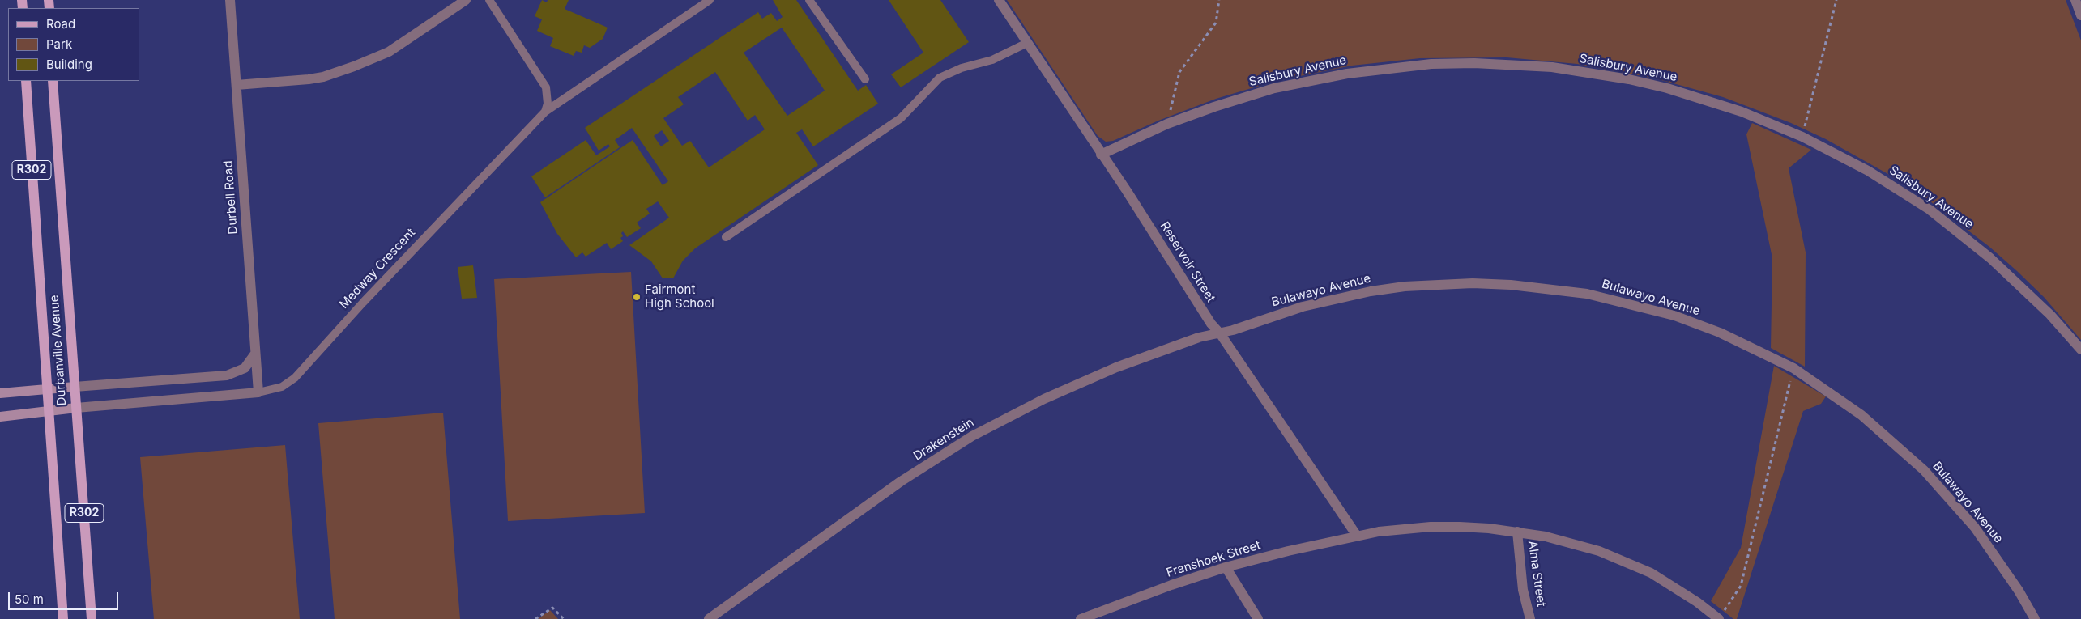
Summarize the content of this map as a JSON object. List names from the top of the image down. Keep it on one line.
{"streets":{"main road":["R302","Durbanville Avenue"],"street":["Salisbury Avenue","Durbell Road","Reservoir Street","Medway Crescent","Bulawayo Avenue","Drakenstein","Franshoek Street","Alma Street"]},"crossings":[["Salisbury Avenue","Reservoir Street"],["Durbell Road","Medway Crescent"],["Reservoir Street","Bulawayo Avenue"],["Reservoir Street","Drakenstein"],["Reservoir Street","Franshoek Street"],["Medway Crescent","Durbanville Avenue"],["Bulawayo Avenue","Drakenstein"],["Franshoek Street","Alma Street"]],"places":["Fairmont High School"],"legend":["Road","Park","Building"],"scale_bar":"50 m"}
